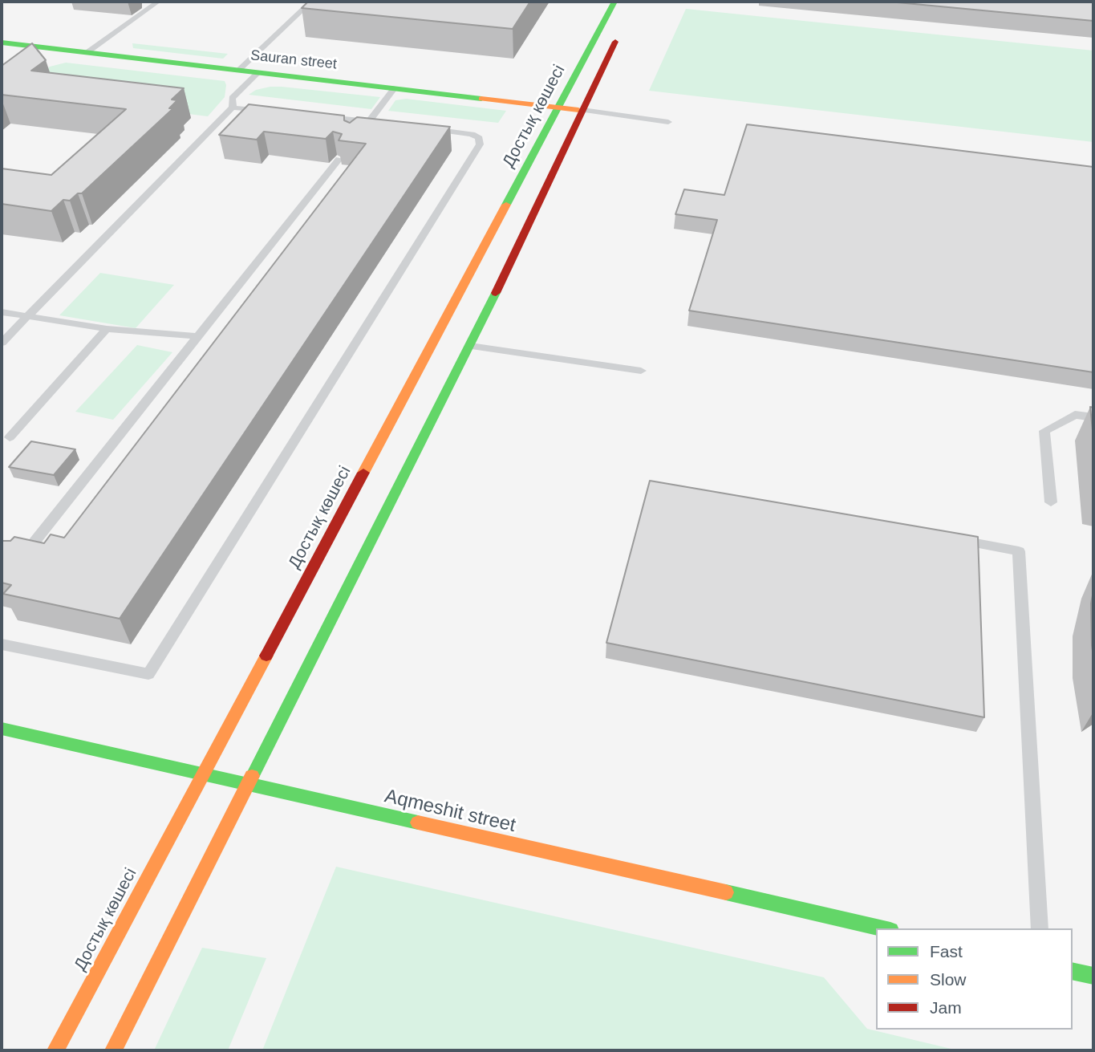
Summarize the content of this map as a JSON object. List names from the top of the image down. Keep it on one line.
{"streets":{"street":["Sauran street","Достық көшесі","Aqmeshit street"]},"crossings":[["Sauran street","Достық көшесі"],["Достық көшесі","Aqmeshit street"]],"legend":["Fast","Slow","Jam"]}
